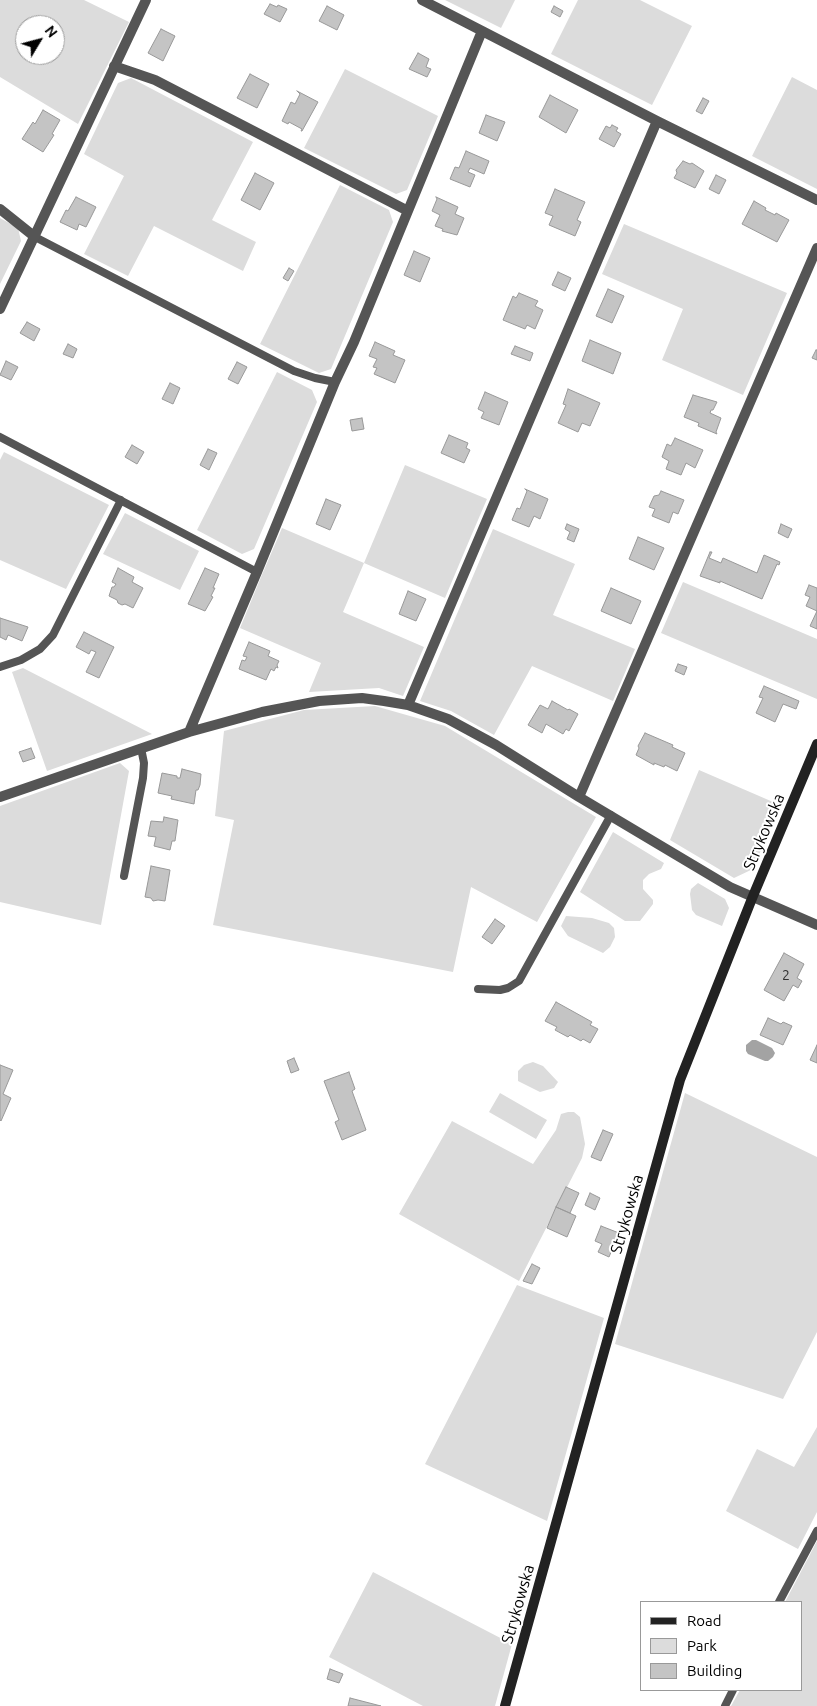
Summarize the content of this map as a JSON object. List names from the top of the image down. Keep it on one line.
{"streets":{"street":["Strykowska"]},"house_numbers":["2"],"legend":["Road","Park","Building"],"north":"top right"}
